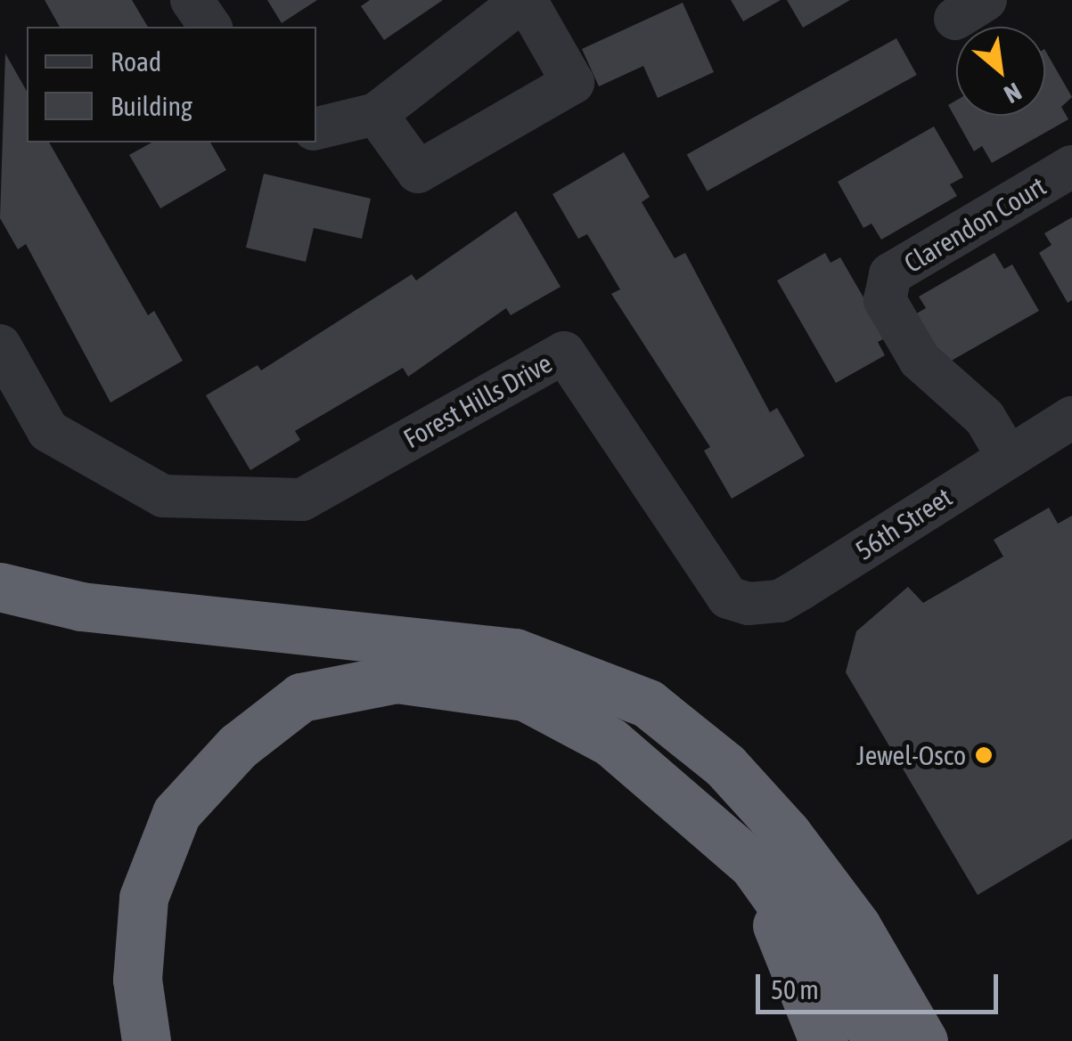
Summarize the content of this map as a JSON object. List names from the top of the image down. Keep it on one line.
{"streets":{"street":["Clarendon Court","Forest Hills Drive","56th Street"]},"crossings":[["Clarendon Court","56th Street"],["Forest Hills Drive","56th Street"]],"places":["Jewel-Osco"],"legend":["Road","Building"],"scale_bar":"50 m","north":"bottom right"}
